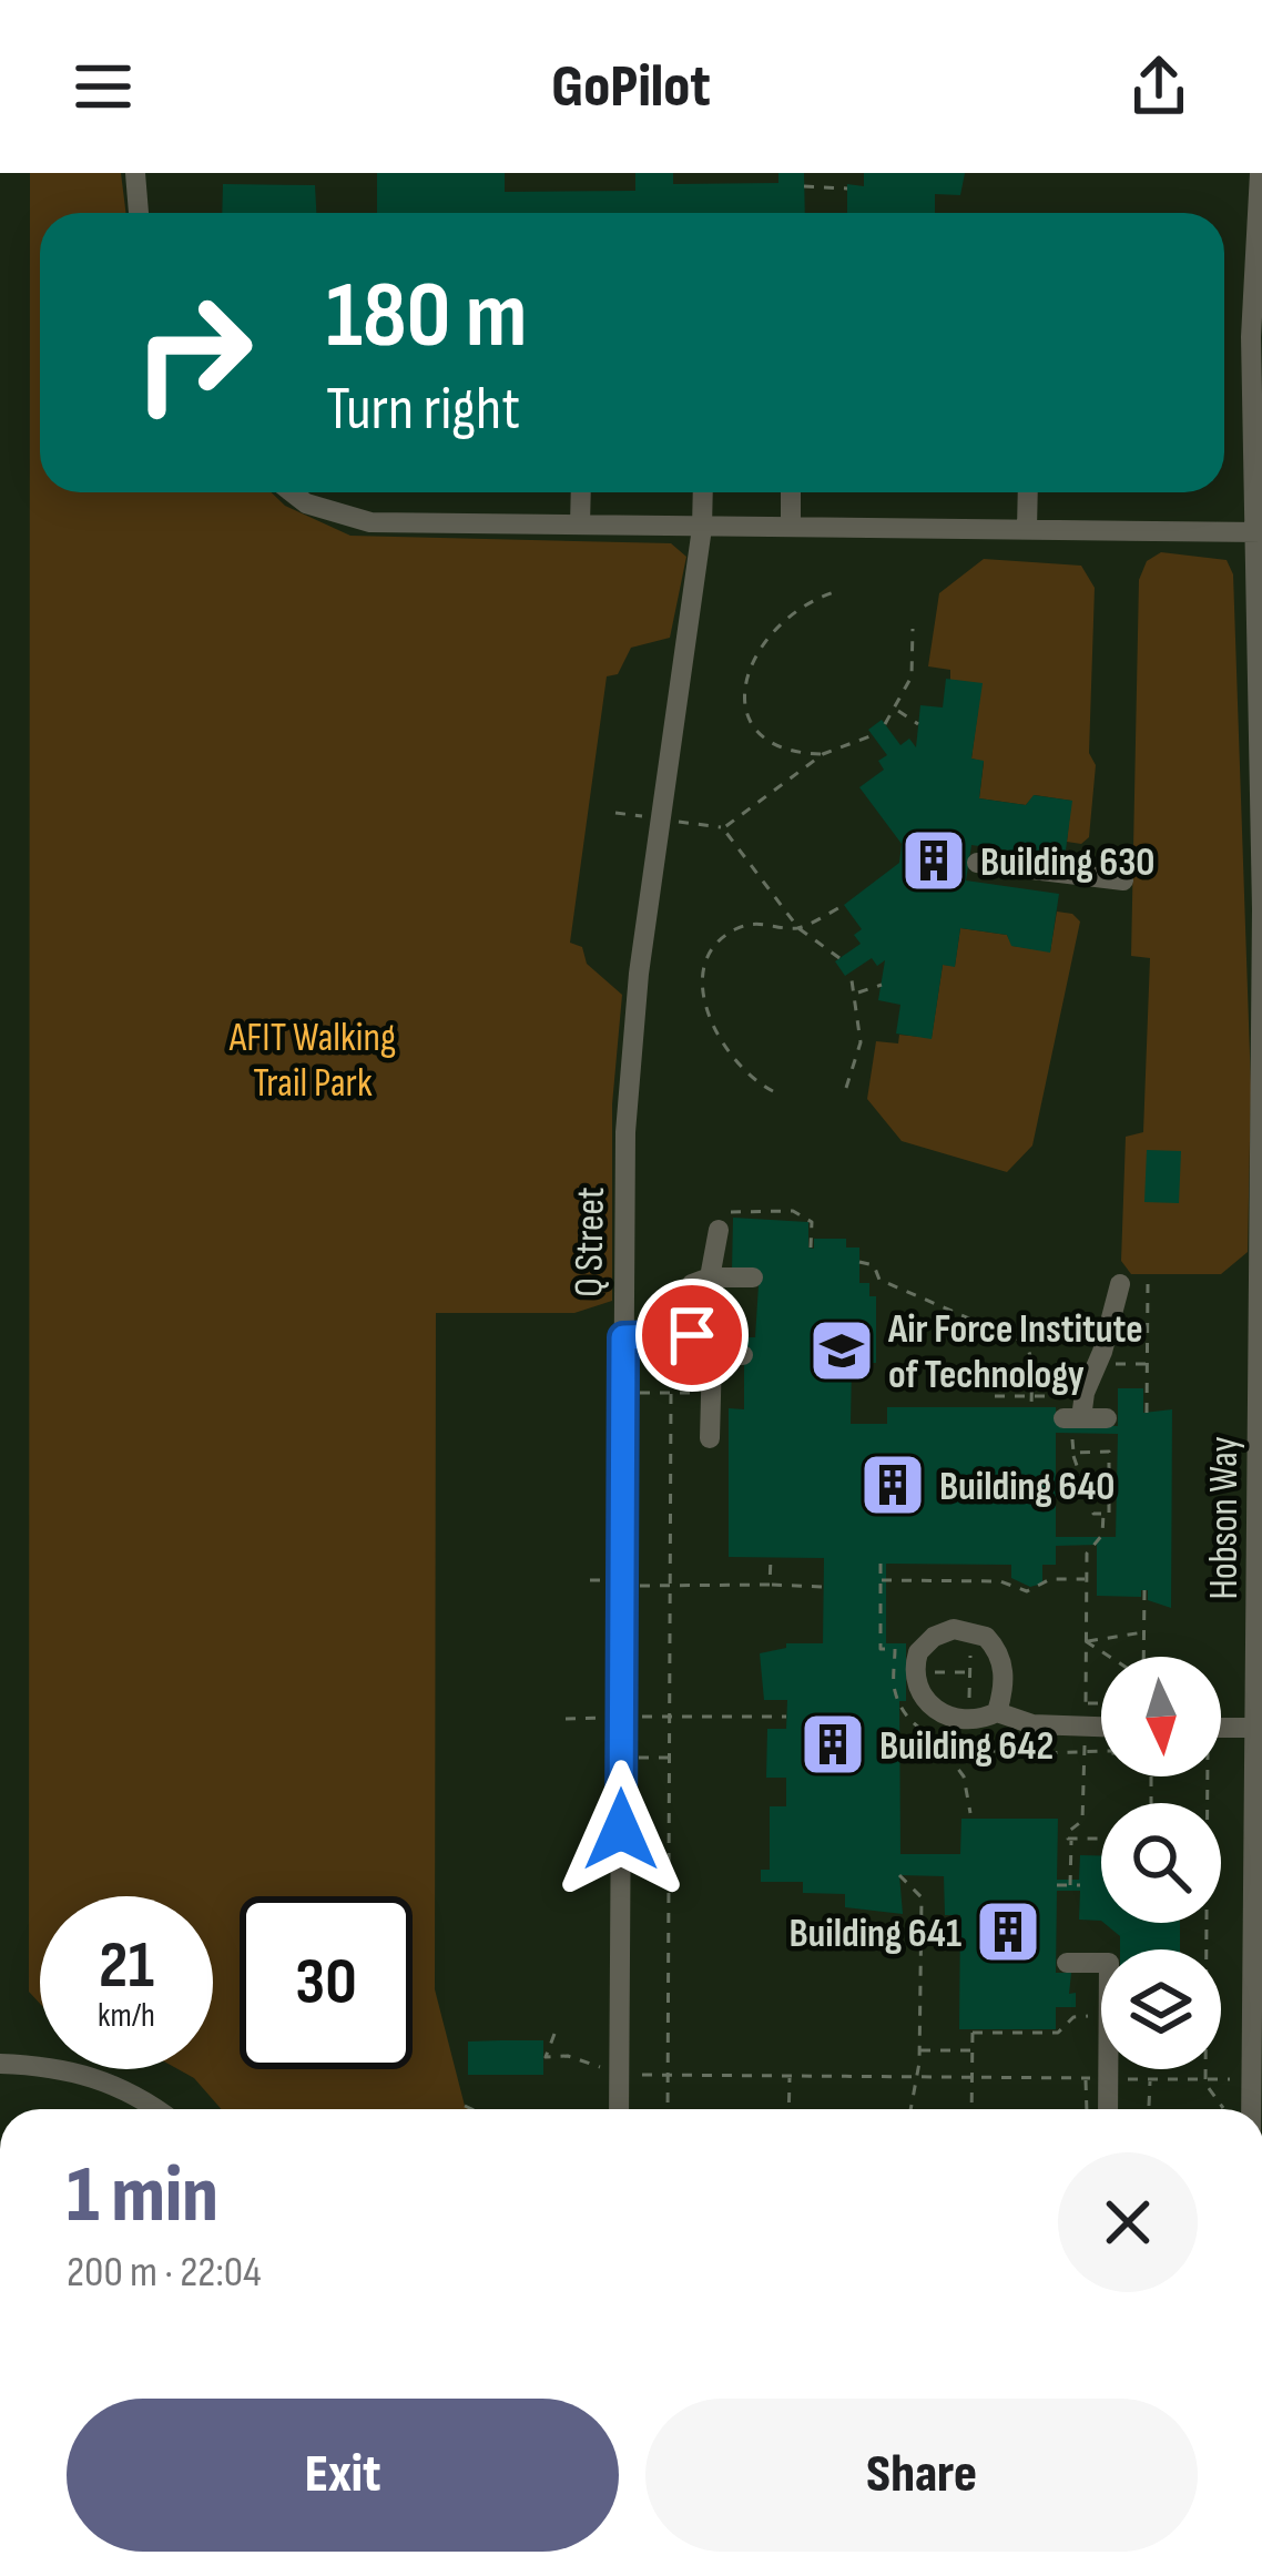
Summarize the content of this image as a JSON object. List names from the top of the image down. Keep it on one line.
{"streets":{"street":["Q Street","Hobson Way"]},"parks":["AFIT Walking Trail Park"],"places":{"building":["Building 630","Building 640","Building 642","Building 641"],"school or university":["Air Force Institute of Technology"]},"north":"bottom","page":{"header":"GoPilot","turn":["180 m","Turn right"],"speed":"21 km/h","limit":"30","heading":["1 min","200 m · 22:04"],"buttons":["Exit","Share"]}}
